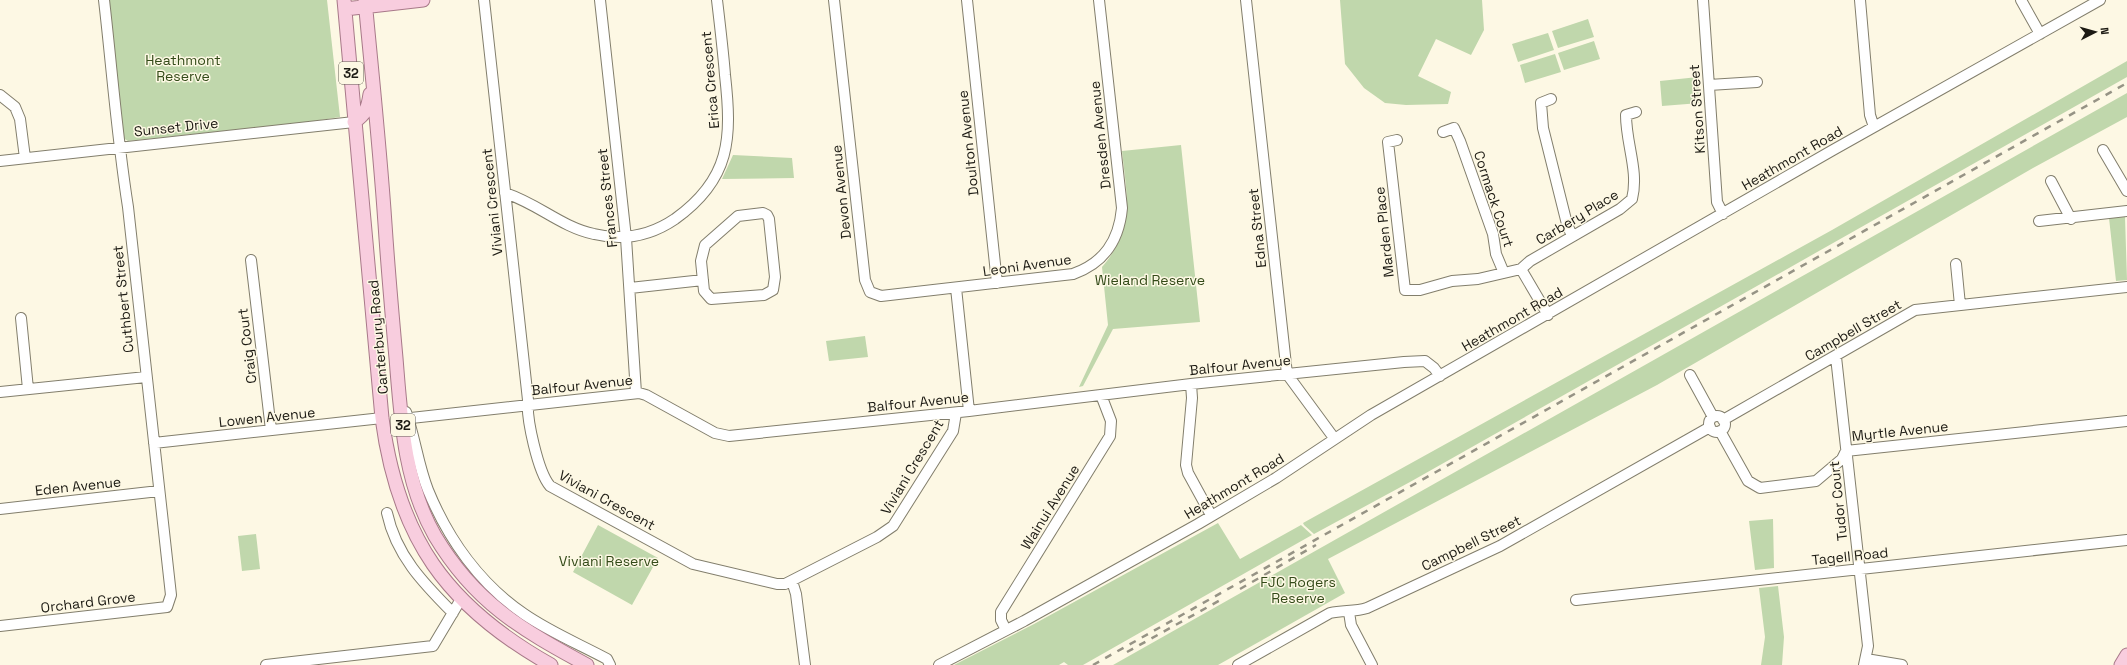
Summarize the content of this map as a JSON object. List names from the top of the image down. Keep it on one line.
{"streets":{"main road":["32","Canterbury Road"],"street":["Erica Crescent","Kitson Street","Sunset Drive","Dresden Avenue","Doulton Avenue","Heathmont Road","Devon Avenue","Frances Street","Cormack Court","Viviani Crescent","Carbery Place","Edna Street","Marden Place","Leoni Avenue","Cuthbert Street","Campbell Street","Craig Court","Balfour Avenue","Lowen Avenue","Myrtle Avenue","Eden Avenue","Tudor Court","Wainui Avenue","Tagell Road","Orchard Grove"]},"crossings":[["Erica Crescent","Frances Street"],["Erica Crescent","Viviani Crescent"],["Kitson Street","Heathmont Road"],["Sunset Drive","Cuthbert Street"],["Sunset Drive","Canterbury Road"],["Dresden Avenue","Leoni Avenue"],["Doulton Avenue","Leoni Avenue"],["Heathmont Road","Balfour Avenue"],["Heathmont Road","Wainui Avenue"],["Devon Avenue","Leoni Avenue"],["Frances Street","Balfour Avenue"],["Cormack Court","Marden Place"],["Viviani Crescent","Balfour Avenue"],["Edna Street","Balfour Avenue"],["Cuthbert Street","Lowen Avenue"],["Cuthbert Street","Eden Avenue"],["Cuthbert Street","Orchard Grove"],["Campbell Street","Tudor Court"],["Canterbury Road","Balfour Avenue"],["Canterbury Road","Lowen Avenue"],["Craig Court","Lowen Avenue"],["Balfour Avenue","Wainui Avenue"],["Myrtle Avenue","Tudor Court"],["Tudor Court","Tagell Road"]],"parks":["Heathmont Reserve","Wieland Reserve","Viviani Reserve","FJC Rogers Reserve"],"north":"right"}
